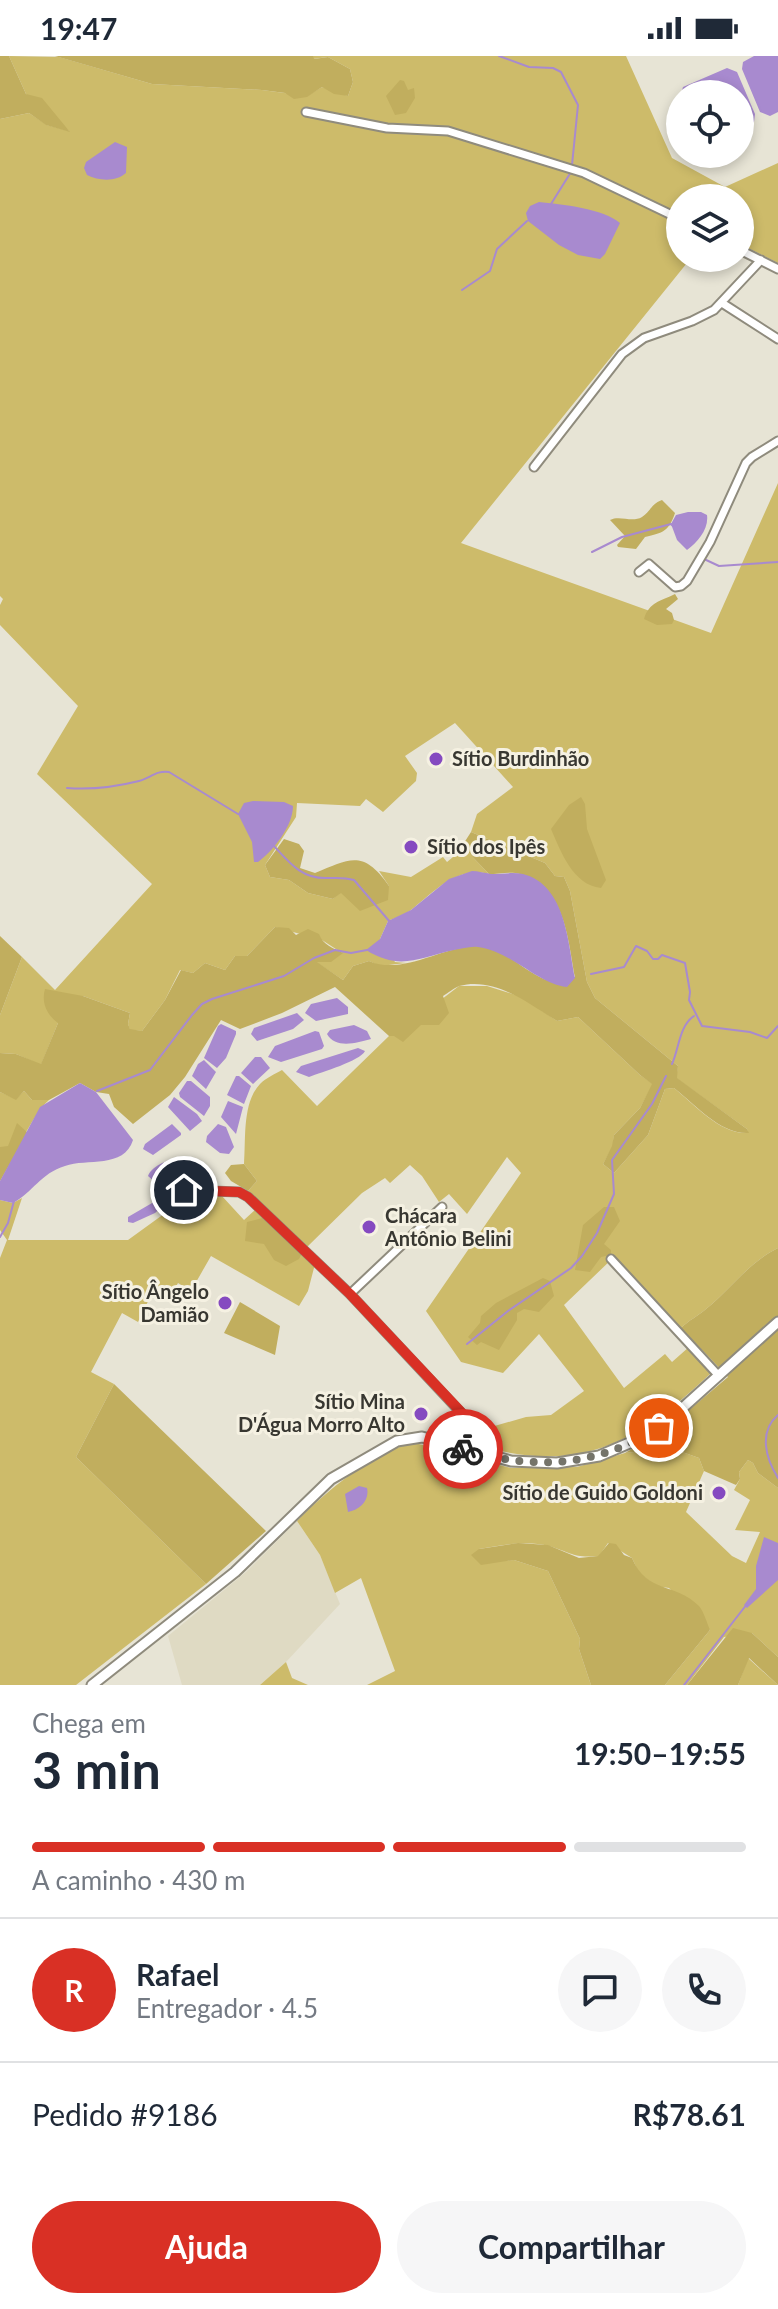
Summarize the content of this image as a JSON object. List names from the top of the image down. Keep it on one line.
{"places":["Sítio Burdinhão","Sítio dos Ipês","Chácara Antônio Belini","Sítio Ângelo Damião","Sítio Mina D'Água Morro Alto","Sítio de Guido Goldoni"],"page":{"status":"19:47","heading":["3 min","Chega em","19:50–19:55"],"panel":["Rafael","Entregador · 4.5","Pedido #9186","R$78.61"],"bar":"A caminho · 430 m","round":"R","buttons":["Ajuda","Compartilhar"]}}
